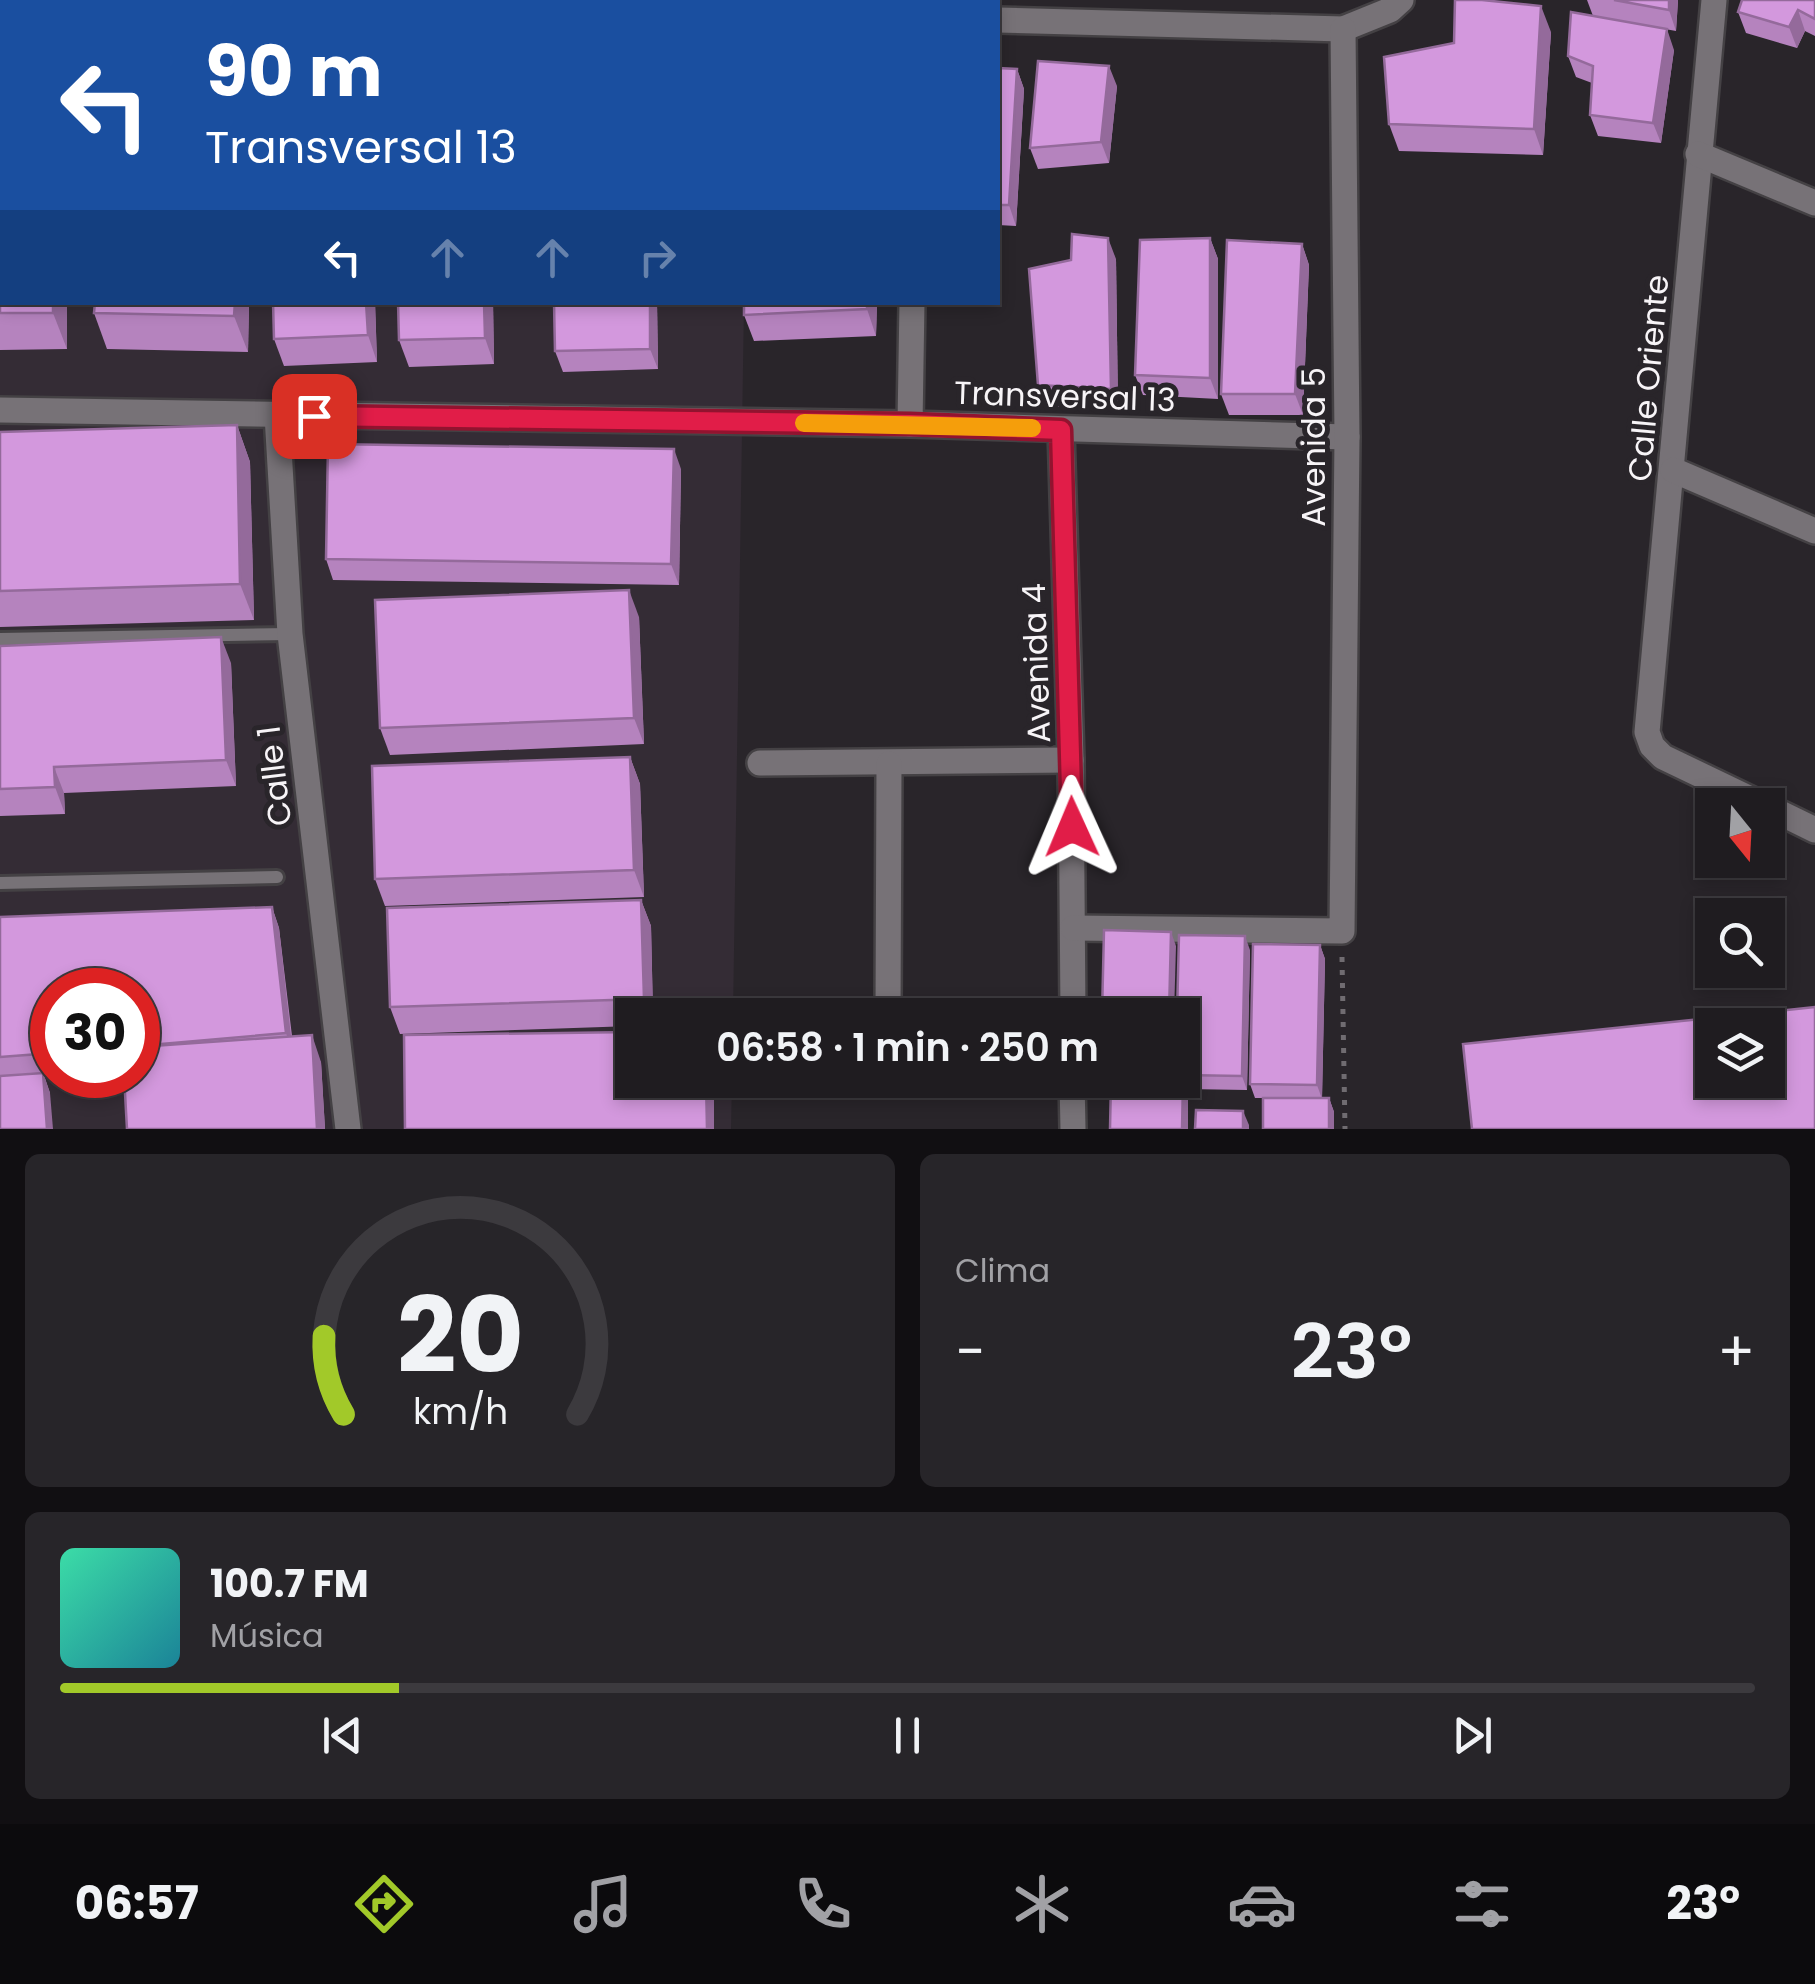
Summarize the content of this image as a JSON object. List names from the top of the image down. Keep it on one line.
{"streets":{"street":["Calle Oriente","Transversal 13","Avenida 5","Avenida 4","Calle 1"]},"crossings":[["Transversal 13","Avenida 5"],["Transversal 13","Avenida 4"],["Transversal 13","Calle 1"]],"north":"bottom","page":{"turn":["90 m","Transversal 13"],"limit":"30","trip":"06:58 · 1 min · 250 m","tile":"Clima","heat":["−","23°","+"],"song":["100.7 FM","Música"],"tabs":["06:57","23°"],"gauge":["20","km/h"]}}
